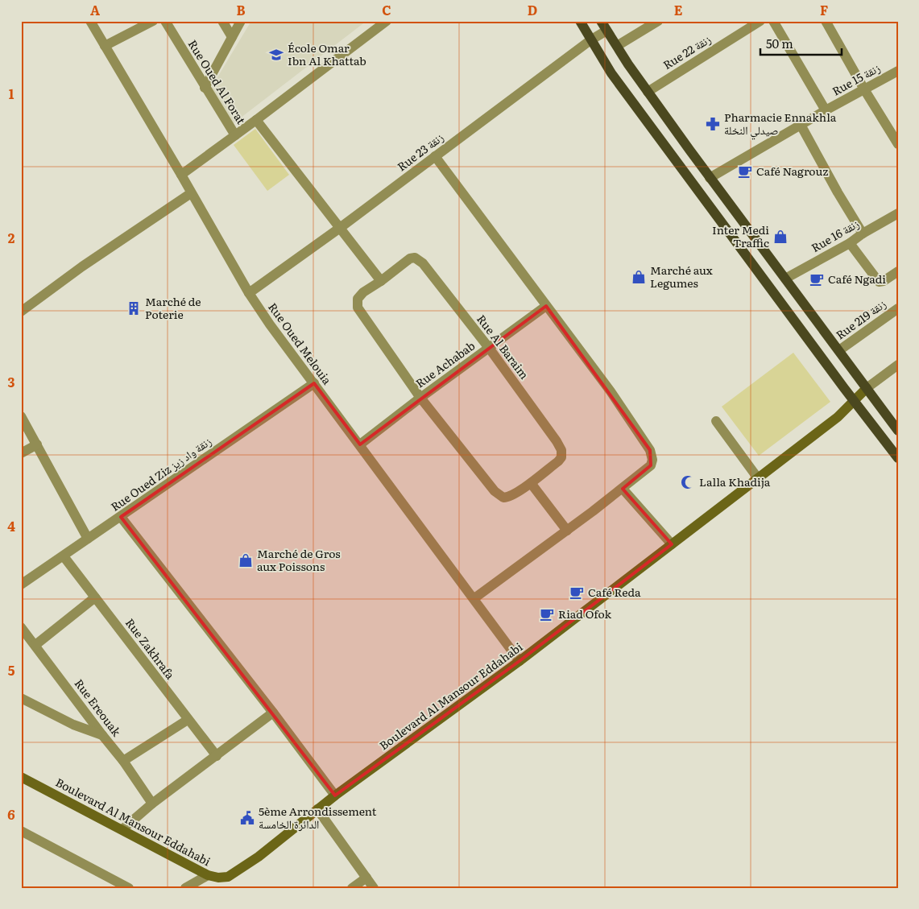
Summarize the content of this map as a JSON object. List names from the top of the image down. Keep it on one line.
{"streets":{"main road":["Boulevard Al Mansour Eddahabi"],"street":["Rue 22 زنقة","Rue 15 زنقة","Rue Oued Al Forat","Rue 23 زنقة","Rue 16 زنقة","Rue 219 زنقة","Rue Oued Melouia","Rue Al Baraim","Rue Achabab","Rue Oued Ziz زنقة واد زيز","Rue Zakhrafa","Rue Ereouak"]},"crossings":[["Rue 23 زنقة","Rue Oued Melouia"],["Rue Oued Melouia","Rue Achabab"],["Rue Oued Melouia","Rue Oued Ziz زنقة واد زيز"],["Rue Oued Melouia","Boulevard Al Mansour Eddahabi"],["Rue Al Baraim","Rue Achabab"],["Rue Oued Ziz زنقة واد زيز","Rue Zakhrafa"]],"places":{"school or university":["École Omar Ibn Al Khattab"],"pharmacy":["Pharmacie Ennakhla صيدلي النخلة"],"cafe":["Café Nagrouz","Café Ngadi","Café Reda","Riad Ofok"],"shop":["Inter Medi Traffic","Marché aux Legumes","Marché de Gros aux Poissons"],"building":["Marché de Poterie"],"mosque":["Lalla Khadija"],"public building":["5ème Arrondissement الدائرة الخامسة"]},"scale_bar":"50 m","grid":{"columns":["A","B","C","D","E","F"],"rows":["1","2","3","4","5","6"]}}
